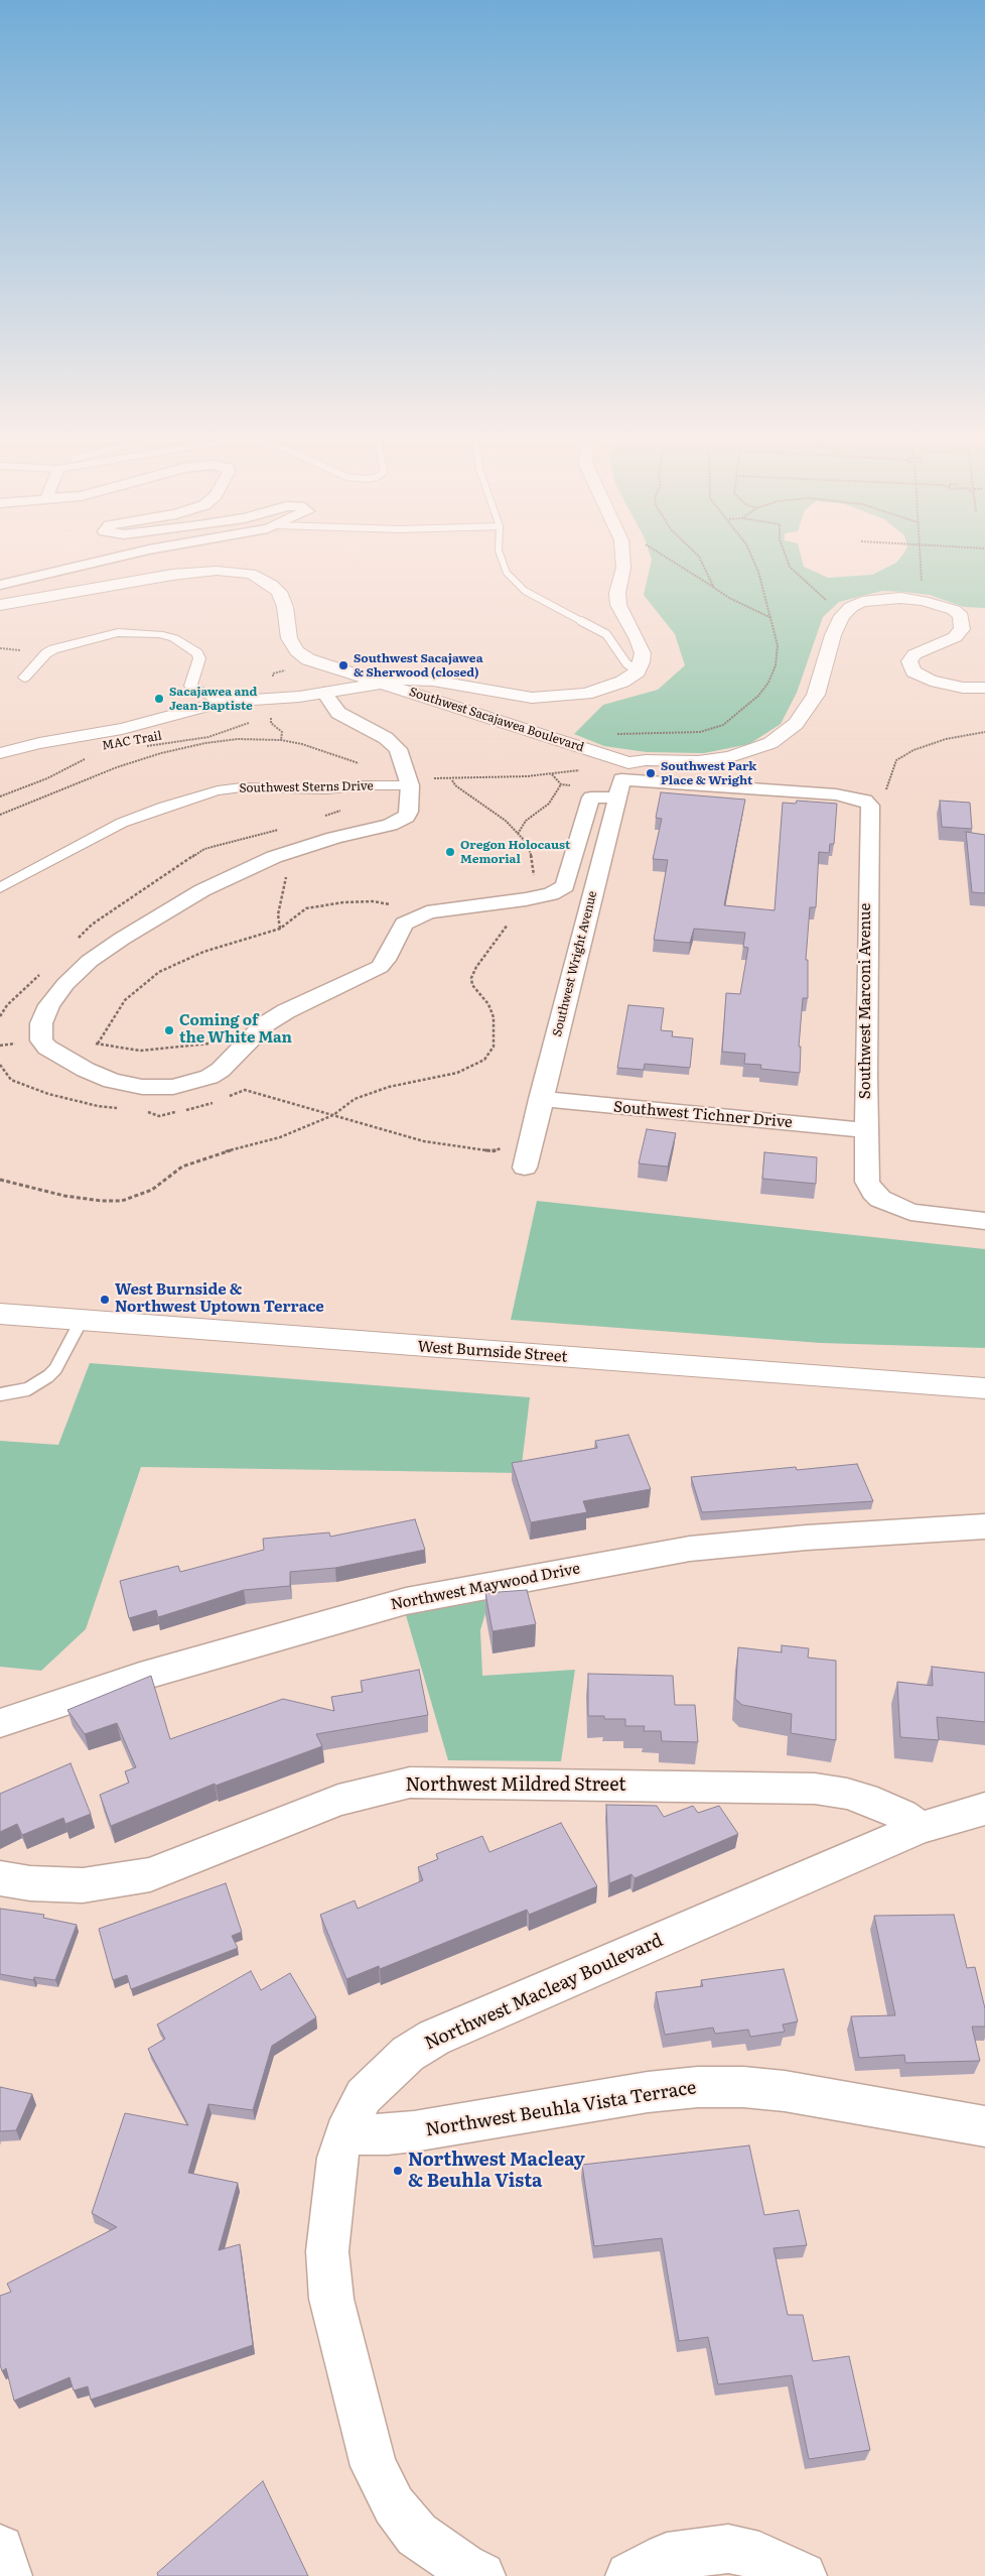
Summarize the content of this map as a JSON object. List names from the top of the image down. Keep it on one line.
{"streets":{"street":["Southwest Sacajawea Boulevard","Southwest Sterns Drive","Southwest Wright Avenue","Southwest Marconi Avenue","Southwest Tichner Drive","West Burnside Street","Northwest Maywood Drive","Northwest Mildred Street","Northwest Macleay Boulevard","Northwest Beuhla Vista Terrace"],"path":["MAC Trail"]},"crossings":[["Southwest Sacajawea Boulevard","Southwest Wright Avenue"],["Southwest Sacajawea Boulevard","Southwest Marconi Avenue"],["Southwest Wright Avenue","Southwest Marconi Avenue"],["Southwest Wright Avenue","Southwest Tichner Drive"],["Southwest Marconi Avenue","Southwest Tichner Drive"],["Northwest Mildred Street","Northwest Macleay Boulevard"],["Northwest Macleay Boulevard","Northwest Beuhla Vista Terrace"]],"places":["Southwest Sacajawea & Sherwood (closed)","Sacajawea and Jean-Baptiste","Southwest Park Place & Wright","Oregon Holocaust Memorial","Coming of the White Man","West Burnside & Northwest Uptown Terrace","Northwest Macleay & Beuhla Vista"]}
